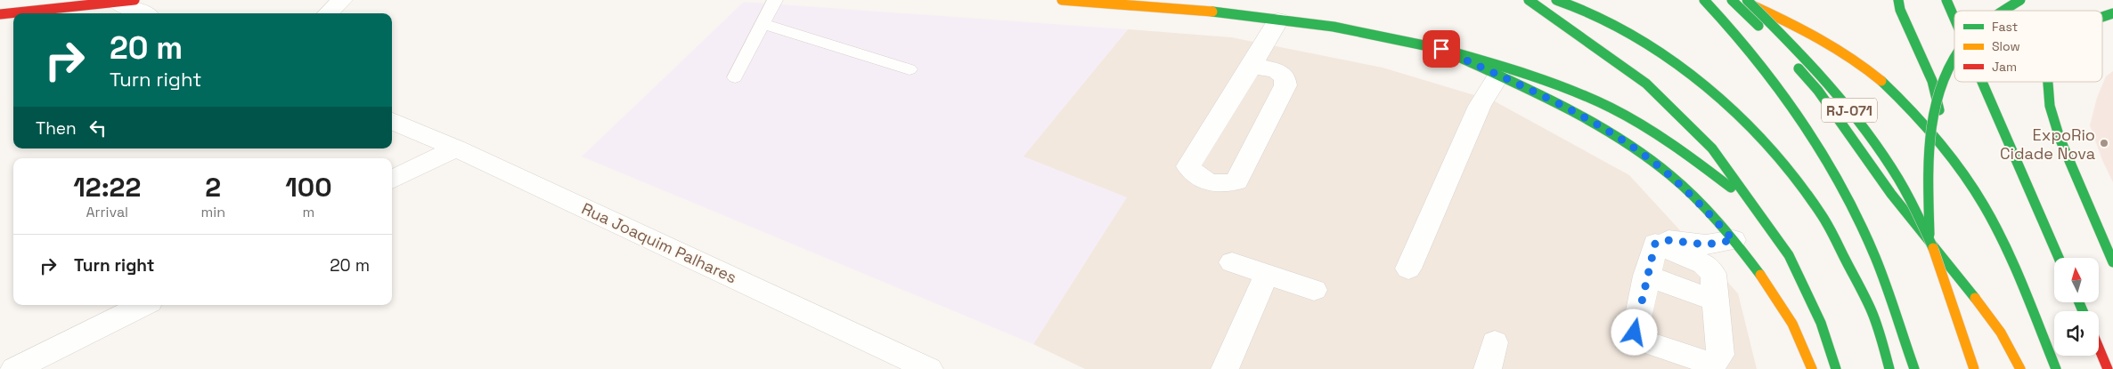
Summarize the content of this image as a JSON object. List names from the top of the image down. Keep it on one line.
{"streets":{"main road":["RJ-071"],"street":["Rua Joaquim Palhares"]},"places":["ExpoRio Cidade Nova"],"legend":["Fast","Slow","Jam"],"north":"top","page":{"turn":["20 m","Turn right"],"then":"Then","eta":["12:22","Arrival","2","min","100","m"],"list":[{"name":"Turn right","value":"20 m"}]}}
